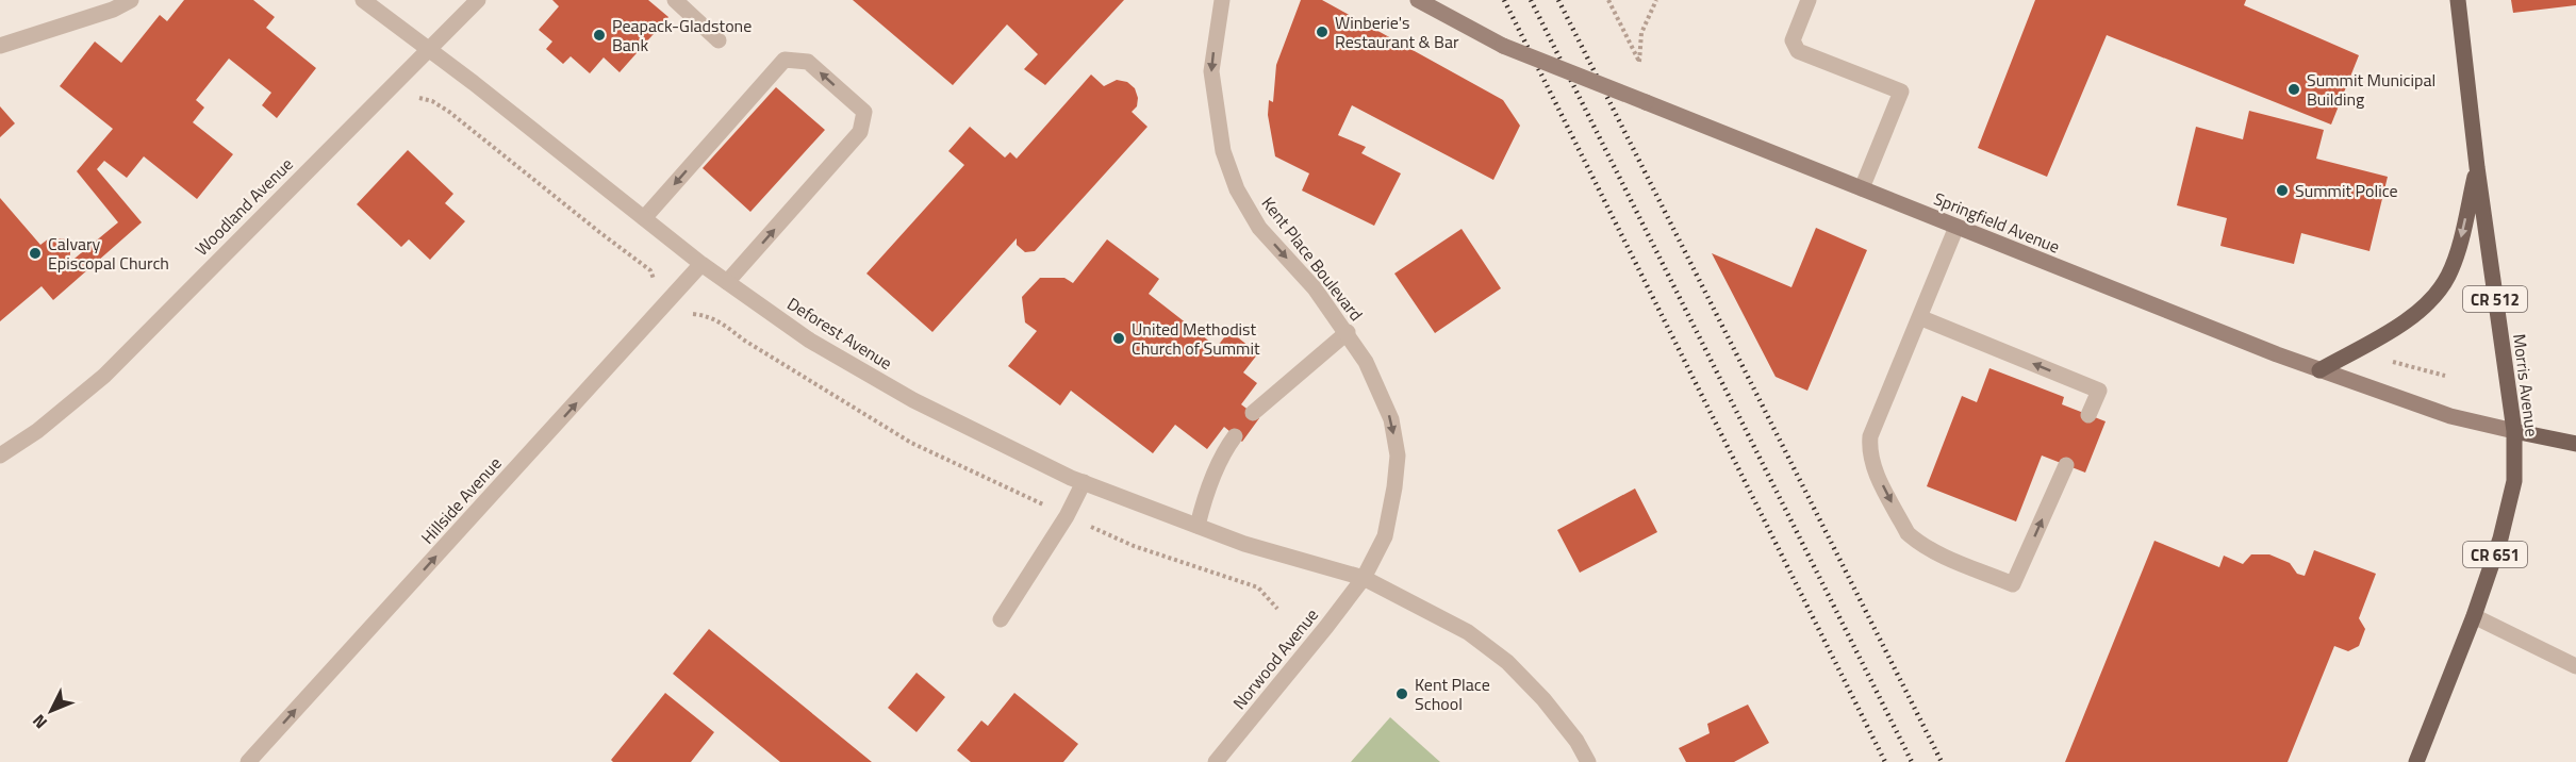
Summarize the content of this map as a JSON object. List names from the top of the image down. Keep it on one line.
{"streets":{"main road":["Springfield Avenue","CR 512","Morris Avenue","CR 651"],"street":["Woodland Avenue","Kent Place Boulevard","Deforest Avenue","Hillside Avenue","Norwood Avenue"]},"crossings":[["Woodland Avenue","Deforest Avenue"],["Springfield Avenue","Morris Avenue"],["Kent Place Boulevard","Deforest Avenue"],["Kent Place Boulevard","Norwood Avenue"],["Deforest Avenue","Hillside Avenue"],["Deforest Avenue","Norwood Avenue"]],"one_way":["Kent Place Boulevard","Hillside Avenue"],"places":["Winberie's Restaurant & Bar","Peapack-Gladstone Bank","Summit Municipal Building","Summit Police","Calvary Episcopal Church","United Methodist Church of Summit","Kent Place School"],"north":"bottom left"}
